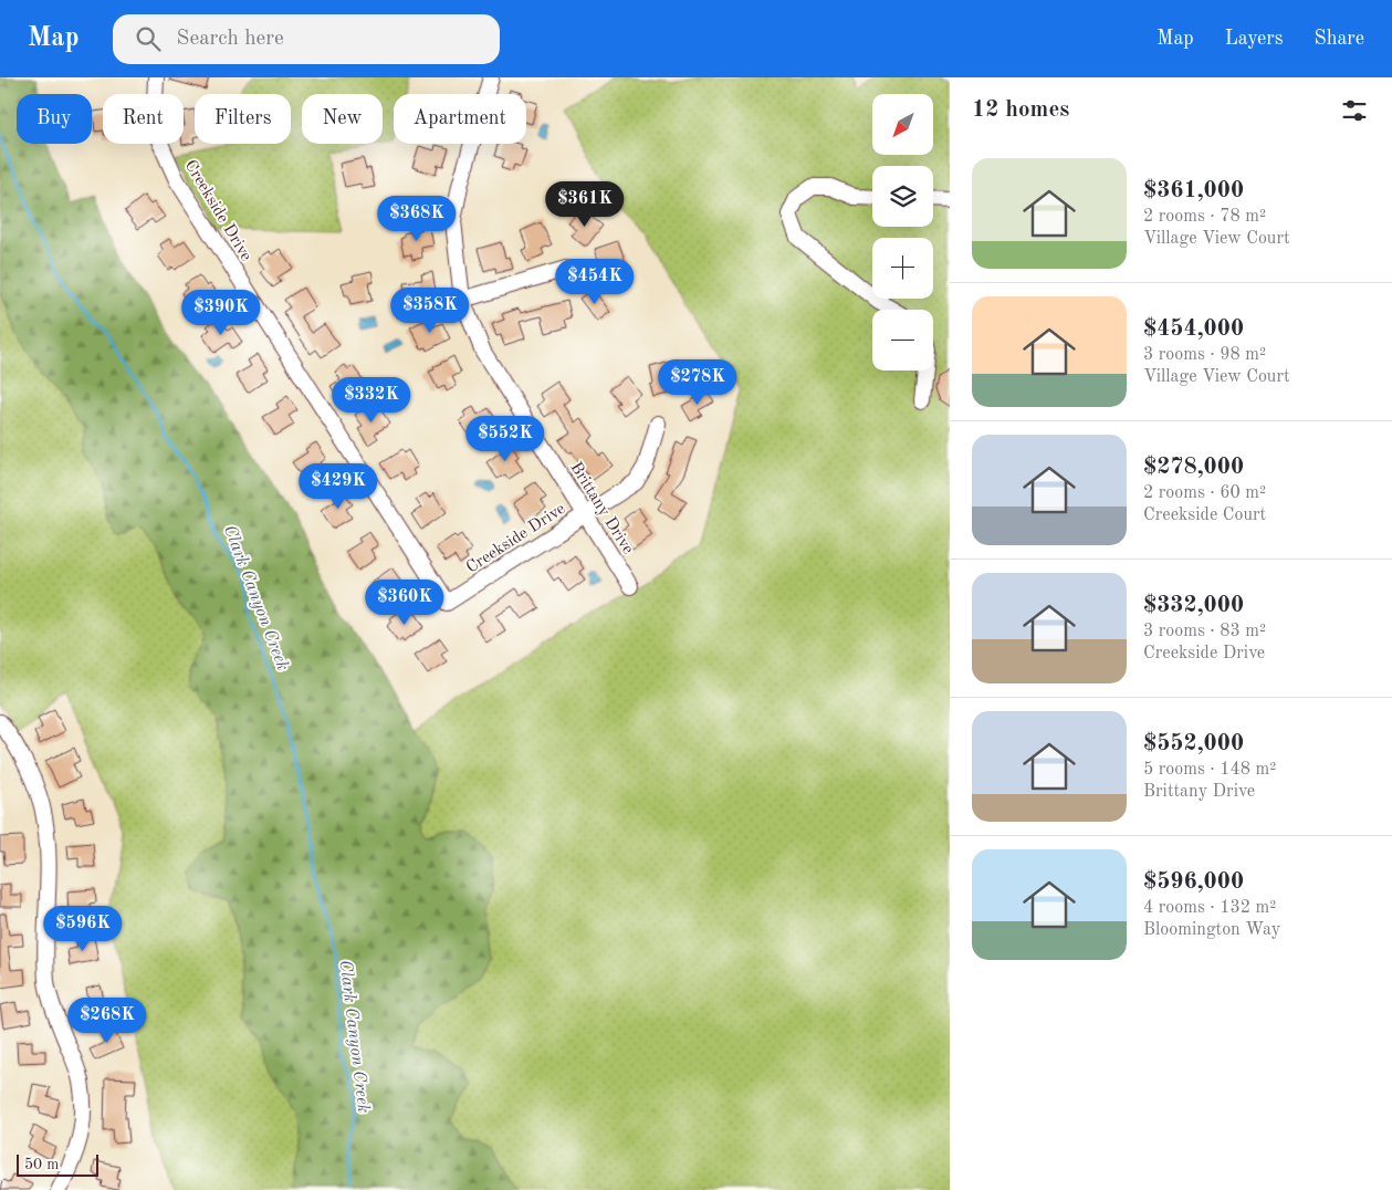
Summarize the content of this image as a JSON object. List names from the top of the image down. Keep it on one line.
{"streets":{"street":["Creekside Drive","Brittany Drive"]},"crossings":[["Creekside Drive","Brittany Drive"]],"water":["Clark Canyon Creek"],"scale_bar":"50 m","north":"bottom left","page":{"header":"Map","search":"Search here","nav":["Map","Layers","Share"],"heading":"12 homes","map_buttons":["+","−"],"chip":["Buy","Rent","Filters","New","Apartment"],"list":[{"name":"$361,000","note":"2 rooms · 78 m² · Village View Court"},{"name":"$454,000","note":"3 rooms · 98 m² · Village View Court"},{"name":"$278,000","note":"2 rooms · 60 m² · Creekside Court"},{"name":"$332,000","note":"3 rooms · 83 m² · Creekside Drive"},{"name":"$552,000","note":"5 rooms · 148 m² · Brittany Drive"},{"name":"$596,000","note":"4 rooms · 132 m² · Bloomington Way"}],"price":["$361K","$368K","$454K","$358K","$390K","$278K","$332K","$552K","$429K","$360K","$596K","$268K"],"scale":"50 m"}}
